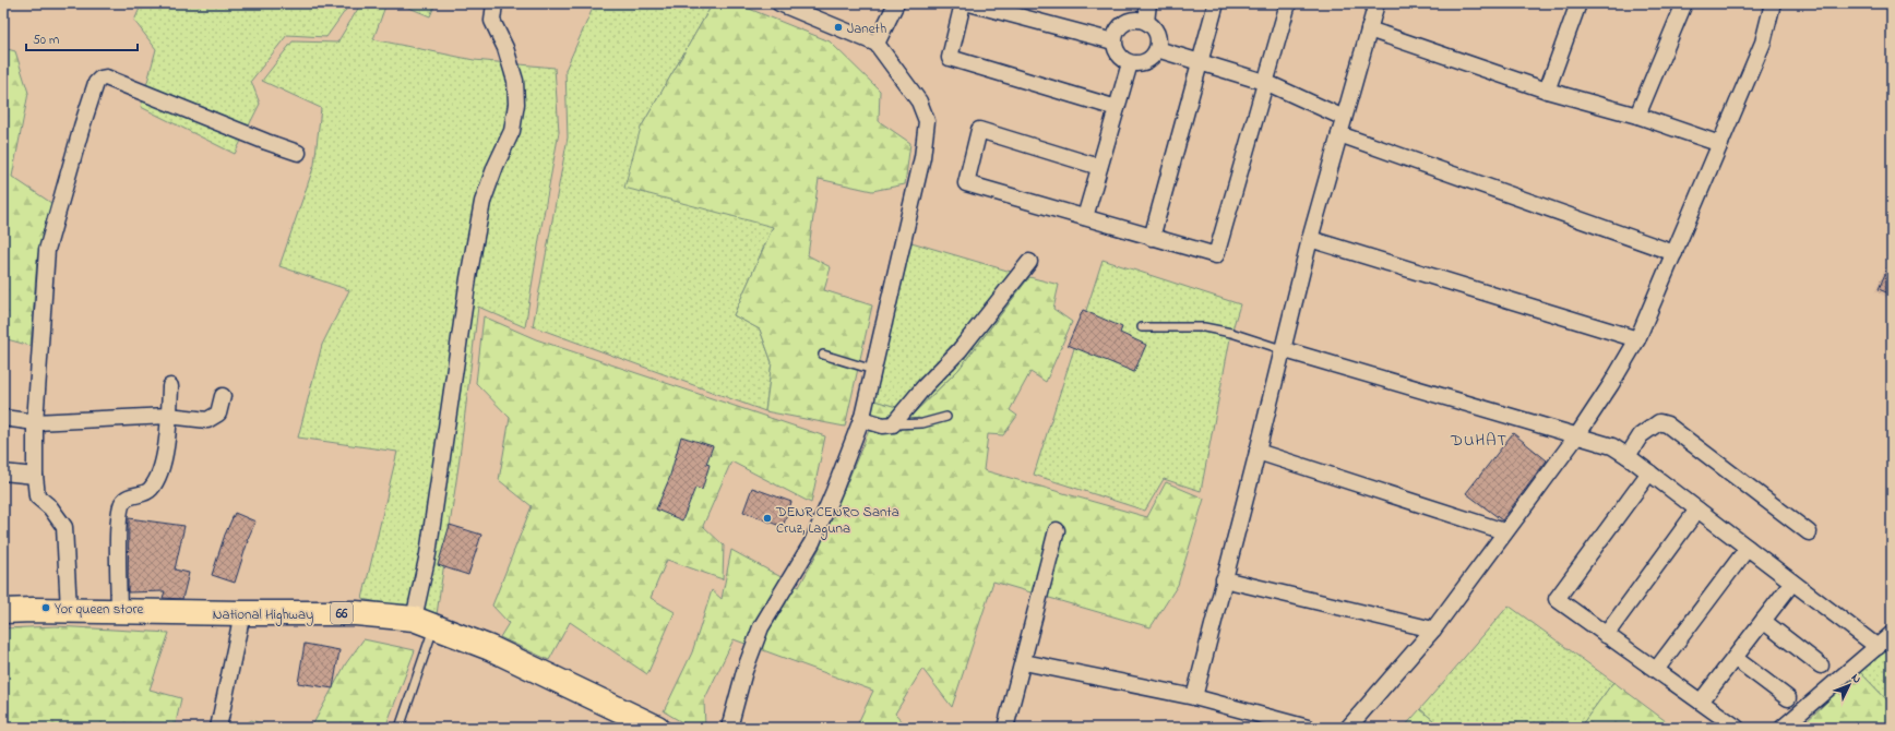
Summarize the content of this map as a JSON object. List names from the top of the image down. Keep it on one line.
{"streets":{"main road":["National Highway","66"]},"districts":["DUHAT"],"places":["Janeth","DENR CENRO Santa Cruz, Laguna","Yor queen store"],"scale_bar":"50 m","north":"top right"}
